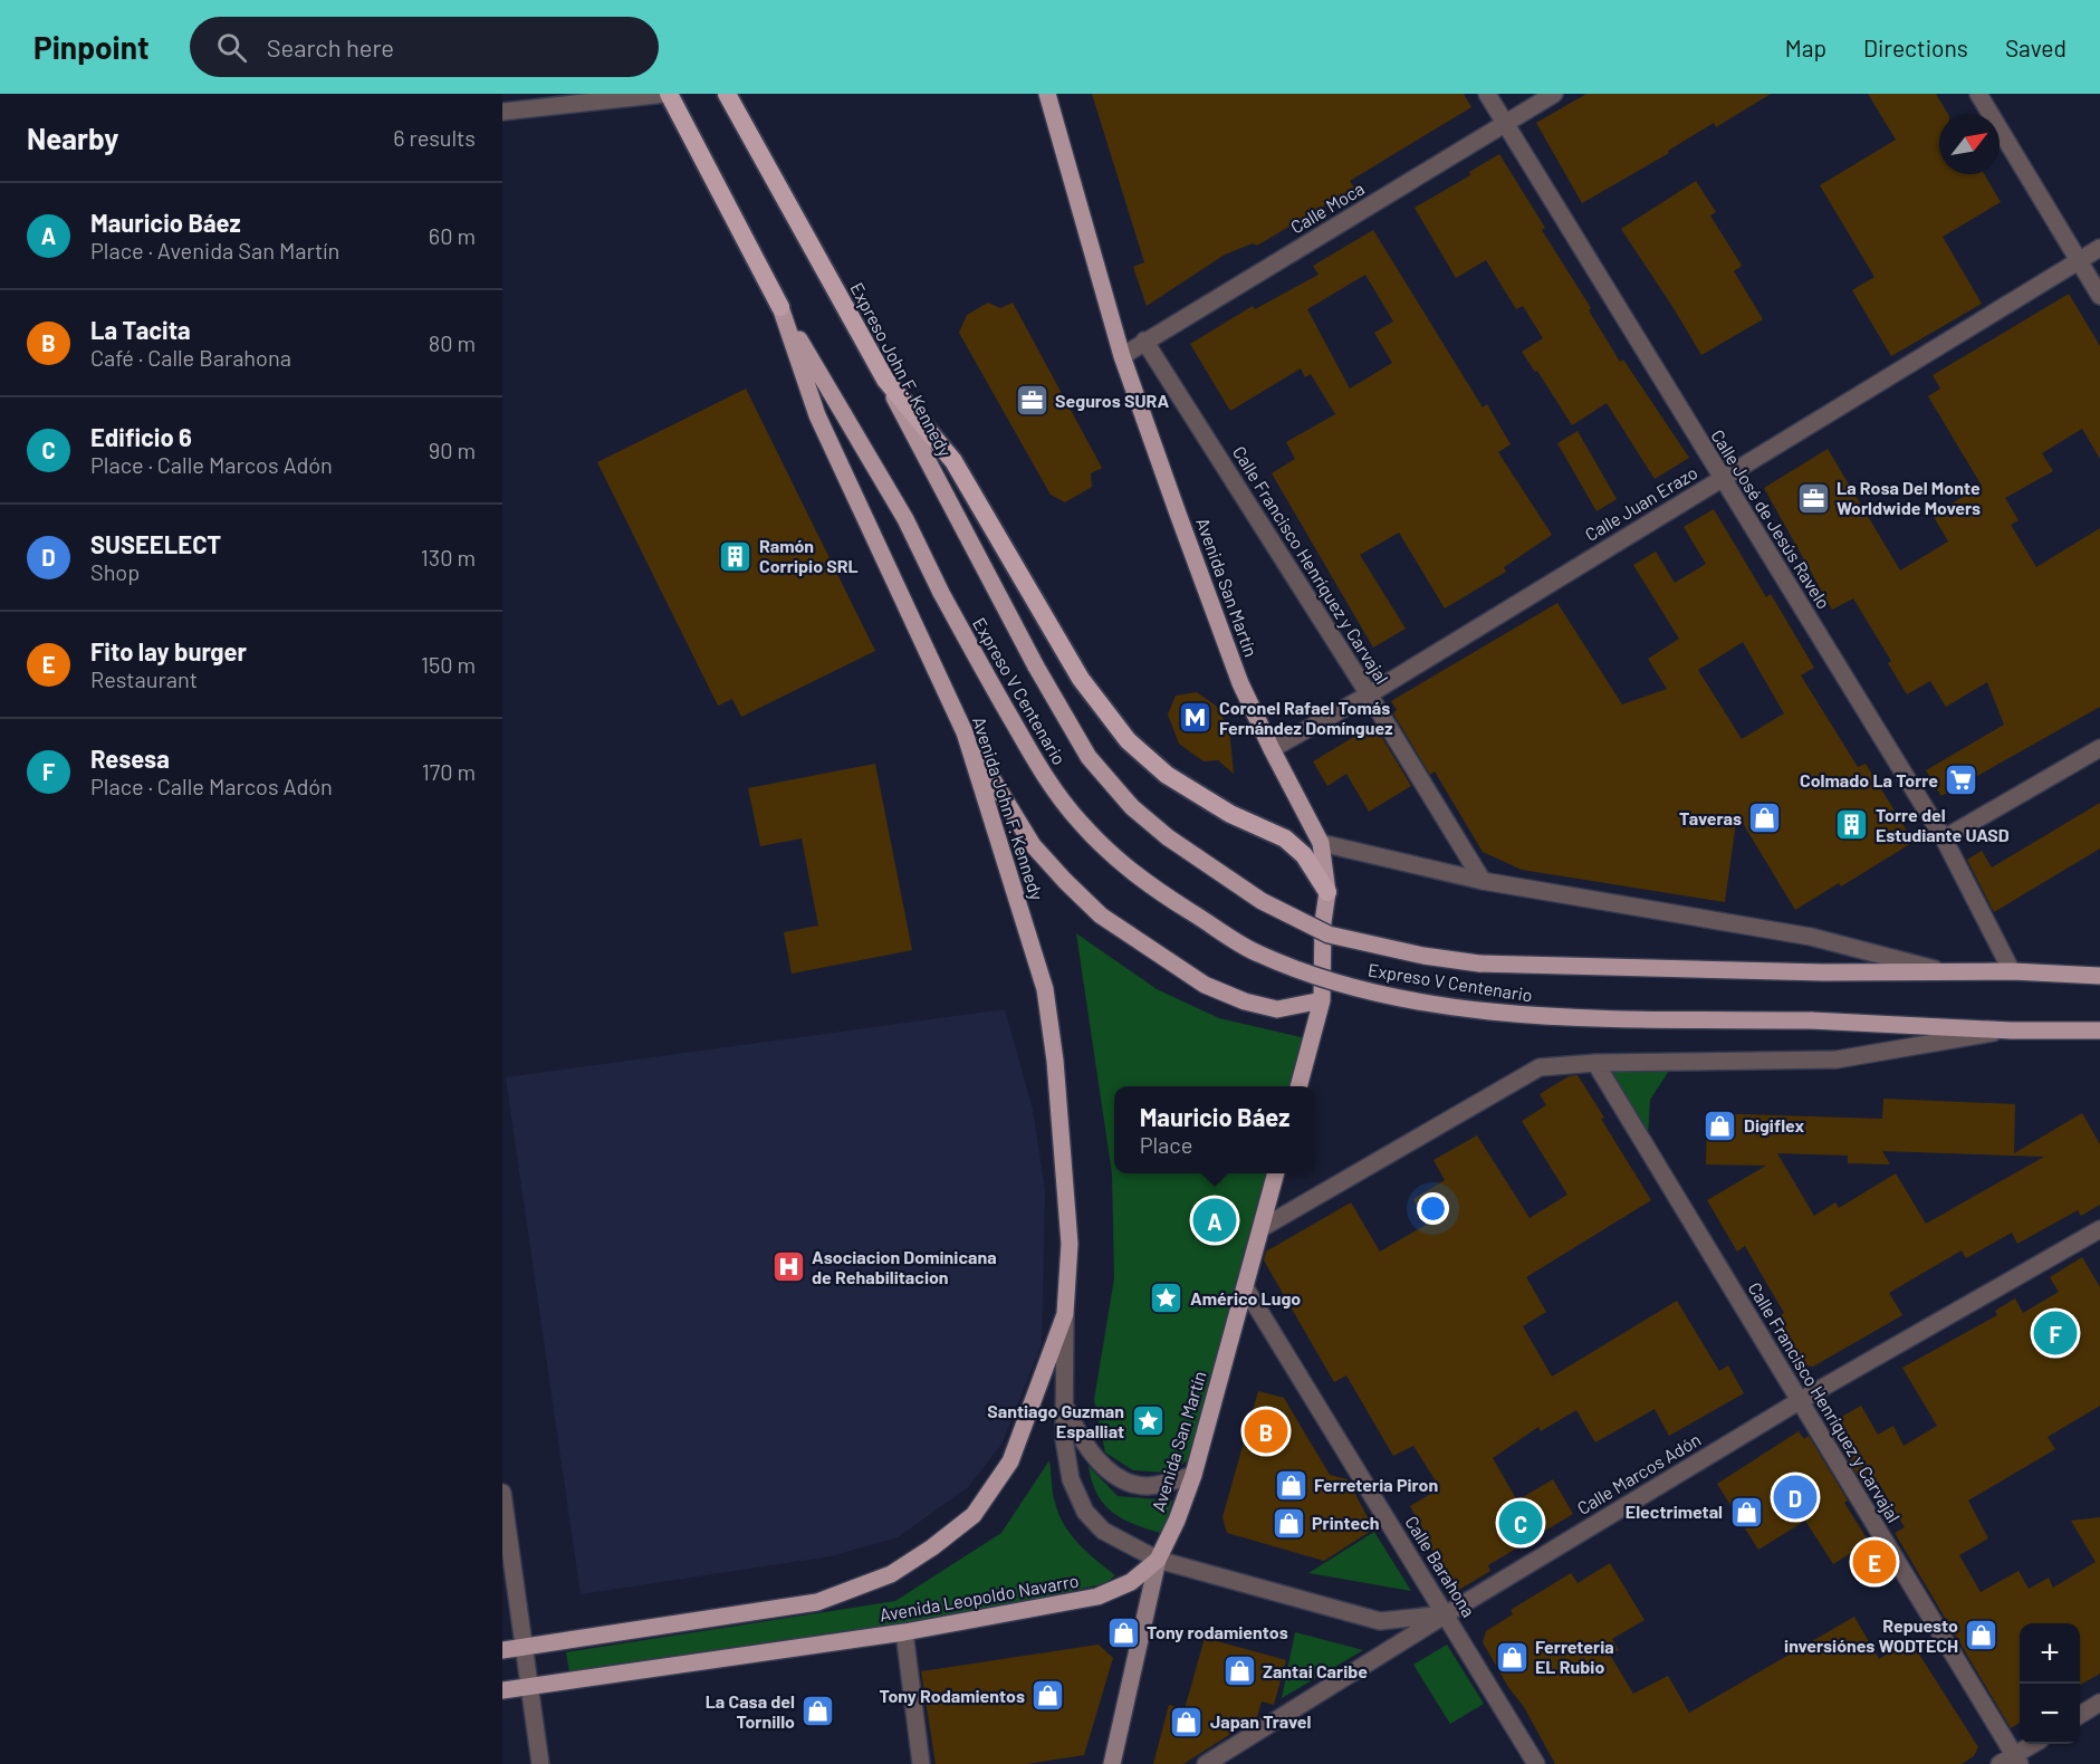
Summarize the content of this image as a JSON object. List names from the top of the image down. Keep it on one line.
{"streets":{"highway":["Expreso John F. Kennedy"],"main road":["Avenida San Martín","Expreso V Centenario","Avenida John F. Kennedy","Avenida Leopoldo Navarro"],"street":["Calle Moca","Calle Juan Erazo","Calle José de Jesús Ravelo","Calle Francisco Henríquez y Carvajal","Calle Marcos Adón","Calle Barahona"]},"crossings":[["Calle Moca","Calle José de Jesús Ravelo"],["Calle Moca","Calle Francisco Henríquez y Carvajal"],["Calle Moca","Avenida San Martín"],["Expreso John F. Kennedy","Expreso V Centenario"],["Calle Juan Erazo","Calle José de Jesús Ravelo"],["Calle Juan Erazo","Calle Francisco Henríquez y Carvajal"],["Calle Juan Erazo","Avenida San Martín"],["Calle José de Jesús Ravelo","Expreso V Centenario"],["Calle Francisco Henríquez y Carvajal","Expreso V Centenario"],["Calle Francisco Henríquez y Carvajal","Calle Marcos Adón"],["Avenida San Martín","Expreso V Centenario"],["Avenida San Martín","Calle Barahona"],["Avenida San Martín","Avenida Leopoldo Navarro"],["Expreso V Centenario","Avenida John F. Kennedy"],["Avenida John F. Kennedy","Avenida Leopoldo Navarro"],["Calle Marcos Adón","Calle Barahona"]],"places":{"office":["Seguros SURA","La Rosa Del Monte Worldwide Movers"],"building":["Ramón Corripio SRL","Torre del Estudiante UASD"],"metro station":["Coronel Rafael Tomás Fernández Domínguez"],"supermarket":["Colmado La Torre"],"shop":["Taveras","Digiflex","Ferreteria Piron","Electrimetal","Printech","Tony rodamientos","Repuesto inversiónes WODTECH","Ferreteria EL Rubio","Zantai Caribe","Tony Rodamientos","La Casa del Tornillo","Japan Travel"],"hospital":["Asociacion Dominicana de Rehabilitacion"],"place":["Américo Lugo","Santiago Guzman Espalliat"]},"north":"top right","page":{"header":"Pinpoint","search":"Search here","nav":["Map","Directions","Saved"],"heading":["Nearby","6 results"],"list":[{"mark":"A","name":"Mauricio Báez","note":"Place · Avenida San Martín","value":"60 m"},{"mark":"B","name":"La Tacita","note":"Café · Calle Barahona","value":"80 m"},{"mark":"C","name":"Edificio 6","note":"Place · Calle Marcos Adón","value":"90 m"},{"mark":"D","name":"SUSEELECT","note":"Shop","value":"130 m"},{"mark":"E","name":"Fito lay burger","note":"Restaurant","value":"150 m"},{"mark":"F","name":"Resesa","note":"Place · Calle Marcos Adón","value":"170 m"}],"popup":["Mauricio Báez","Place"],"pins":["A","F","B","D","C","E"],"map_buttons":["+","−"]}}
